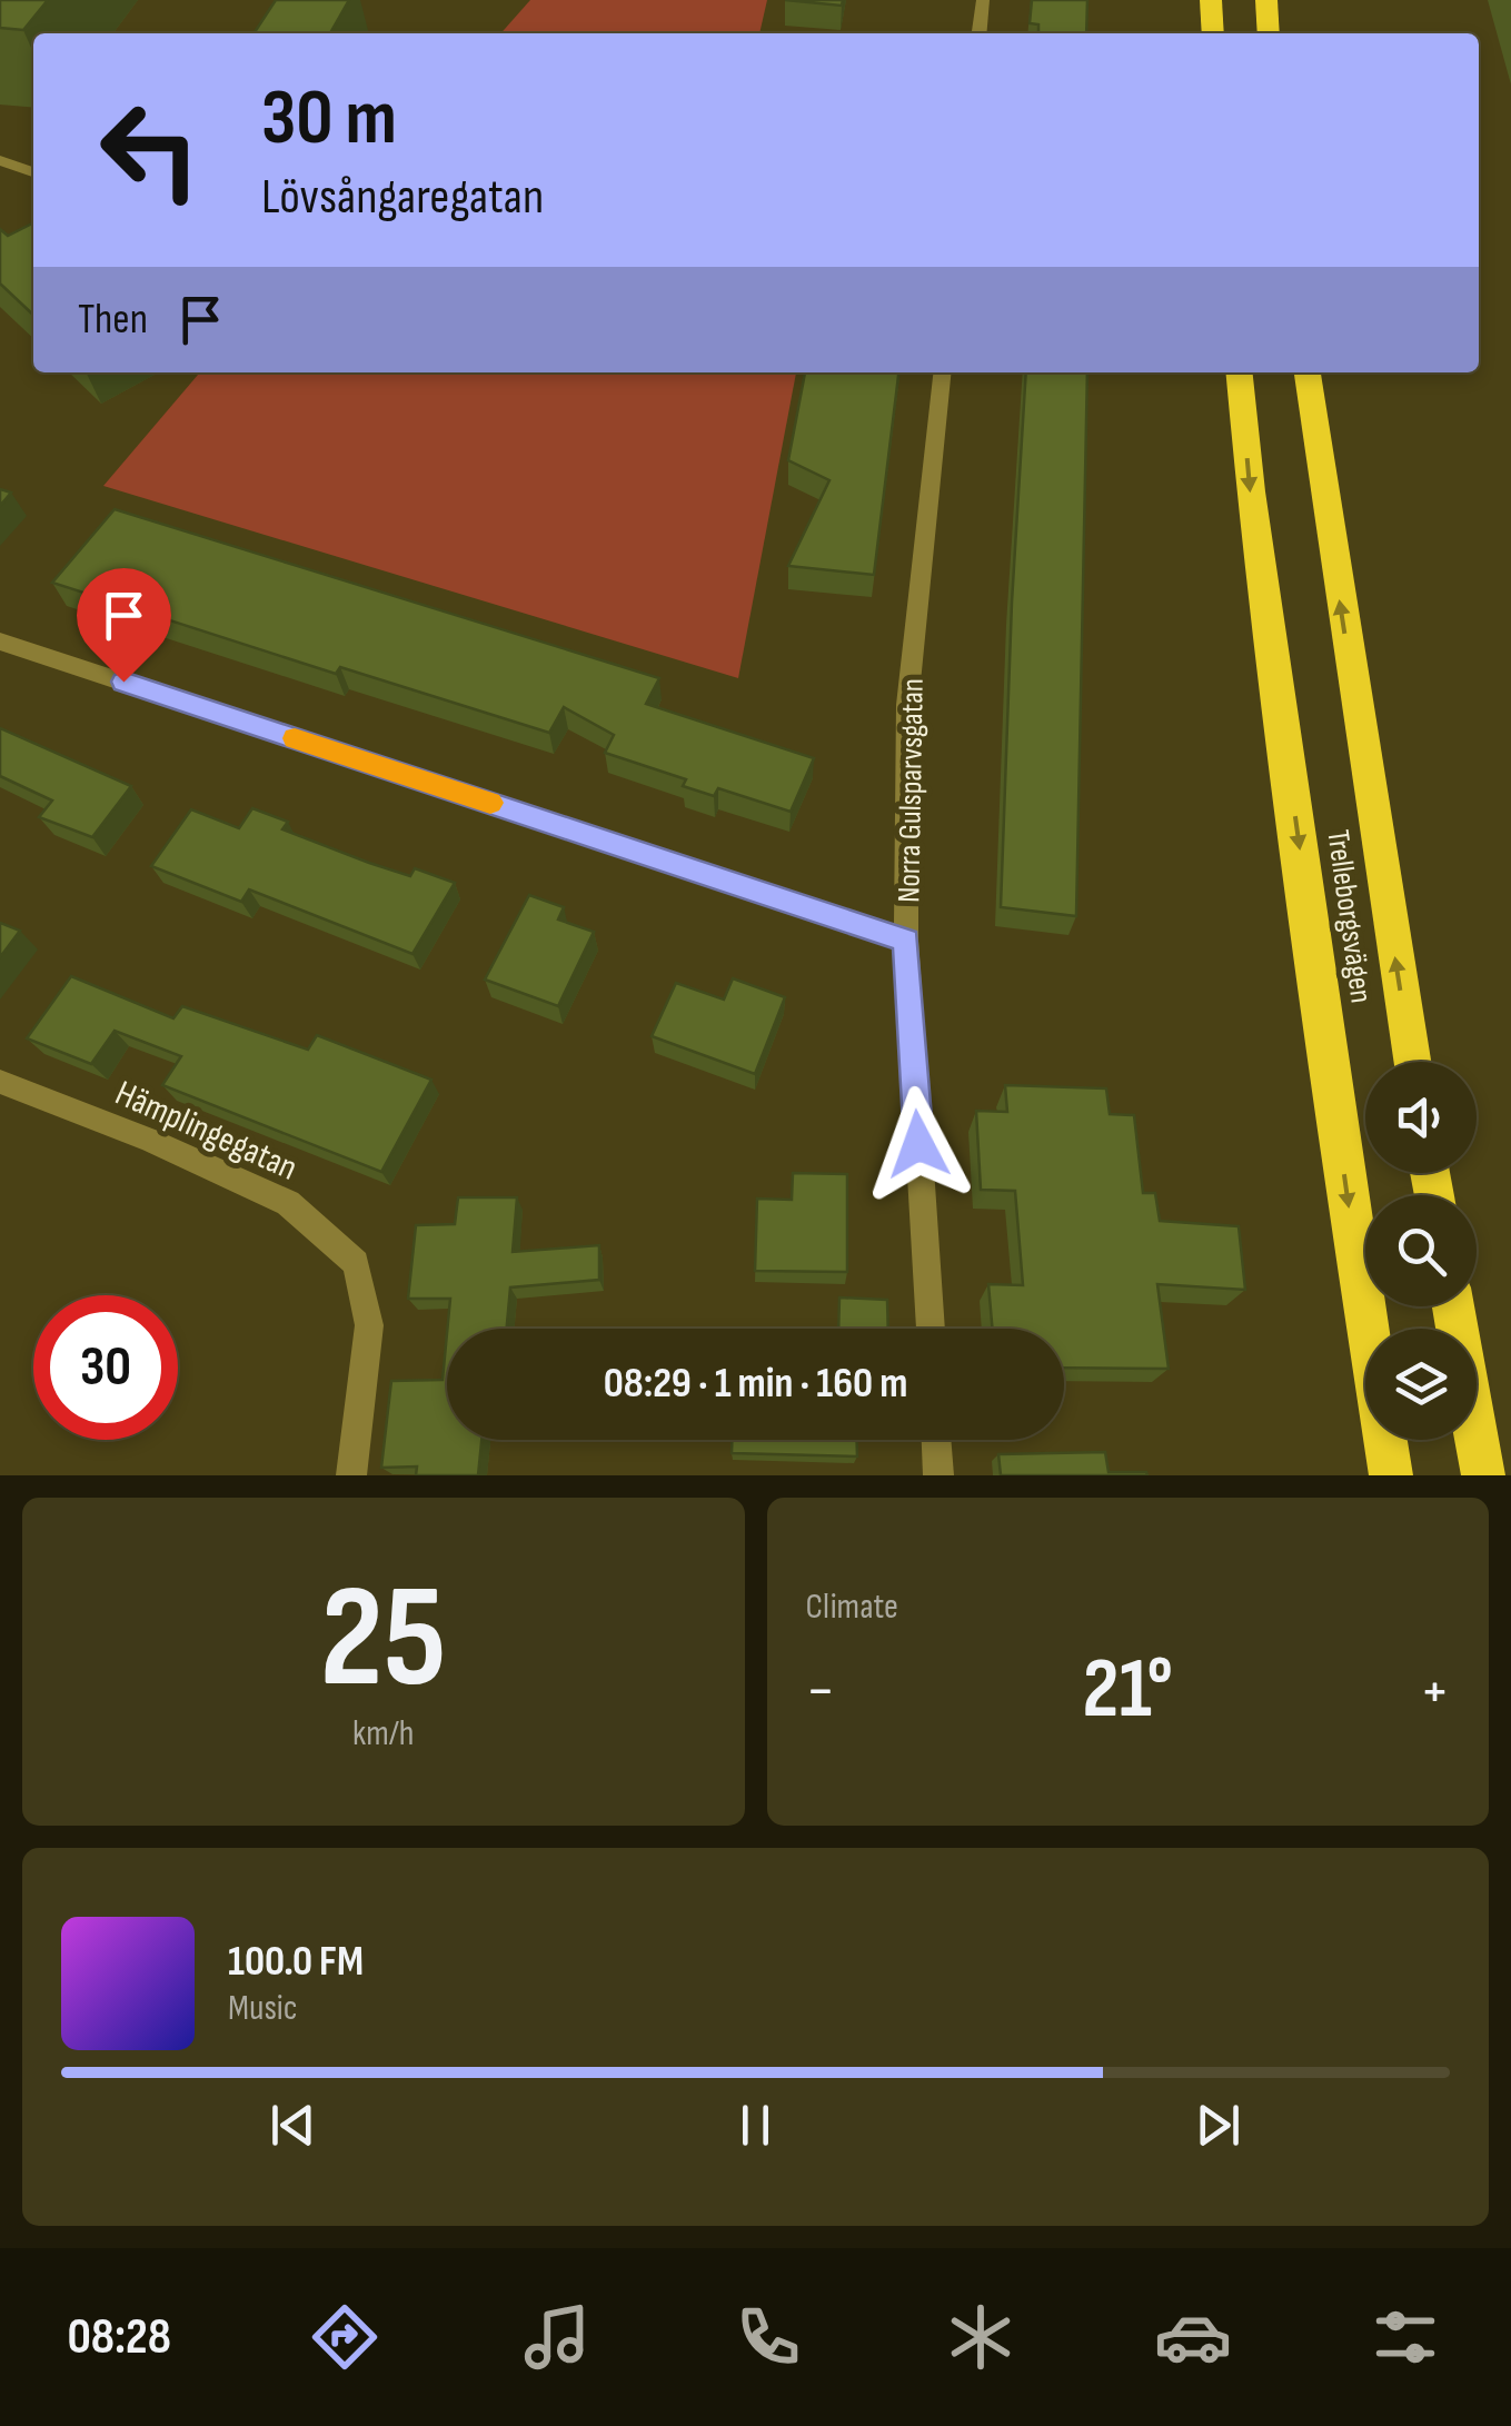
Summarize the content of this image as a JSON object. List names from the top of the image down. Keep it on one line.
{"streets":{"highway":["Trelleborgsvägen"],"street":["Norra Gulsparvsgatan","Hämplingegatan"]},"page":{"turn":["30 m","Lövsångaregatan"],"then":"Then","limit":"30","trip":"08:29 · 1 min · 160 m","tile":[["25","km/h"],"Climate"],"heat":["−","21°","+"],"song":["100.0 FM","Music"],"tabs":"08:28"}}
